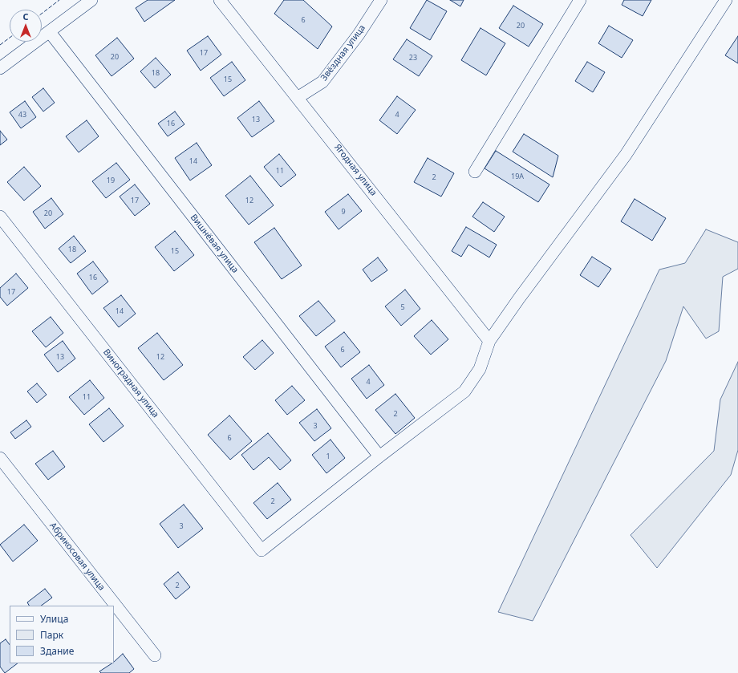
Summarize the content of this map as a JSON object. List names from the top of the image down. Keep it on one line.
{"streets":{"street":["Звёздная улица","Ягодная улица","Вишнёвая улица","Виноградная улица","Абрикосовая улица"]},"crossings":[["Звёздная улица","Ягодная улица"],["Вишнёвая улица","Виноградная улица"]],"house_numbers":["6","20","17","20","23","18","15","43","4","13","16","14","11","19А","2","19","17","12","9","20","18","15","16","17","5","14","6","13","12","4","11","2","3","6","1","2","3","2"],"legend":["Улица","Парк","Здание"],"north":"top"}
